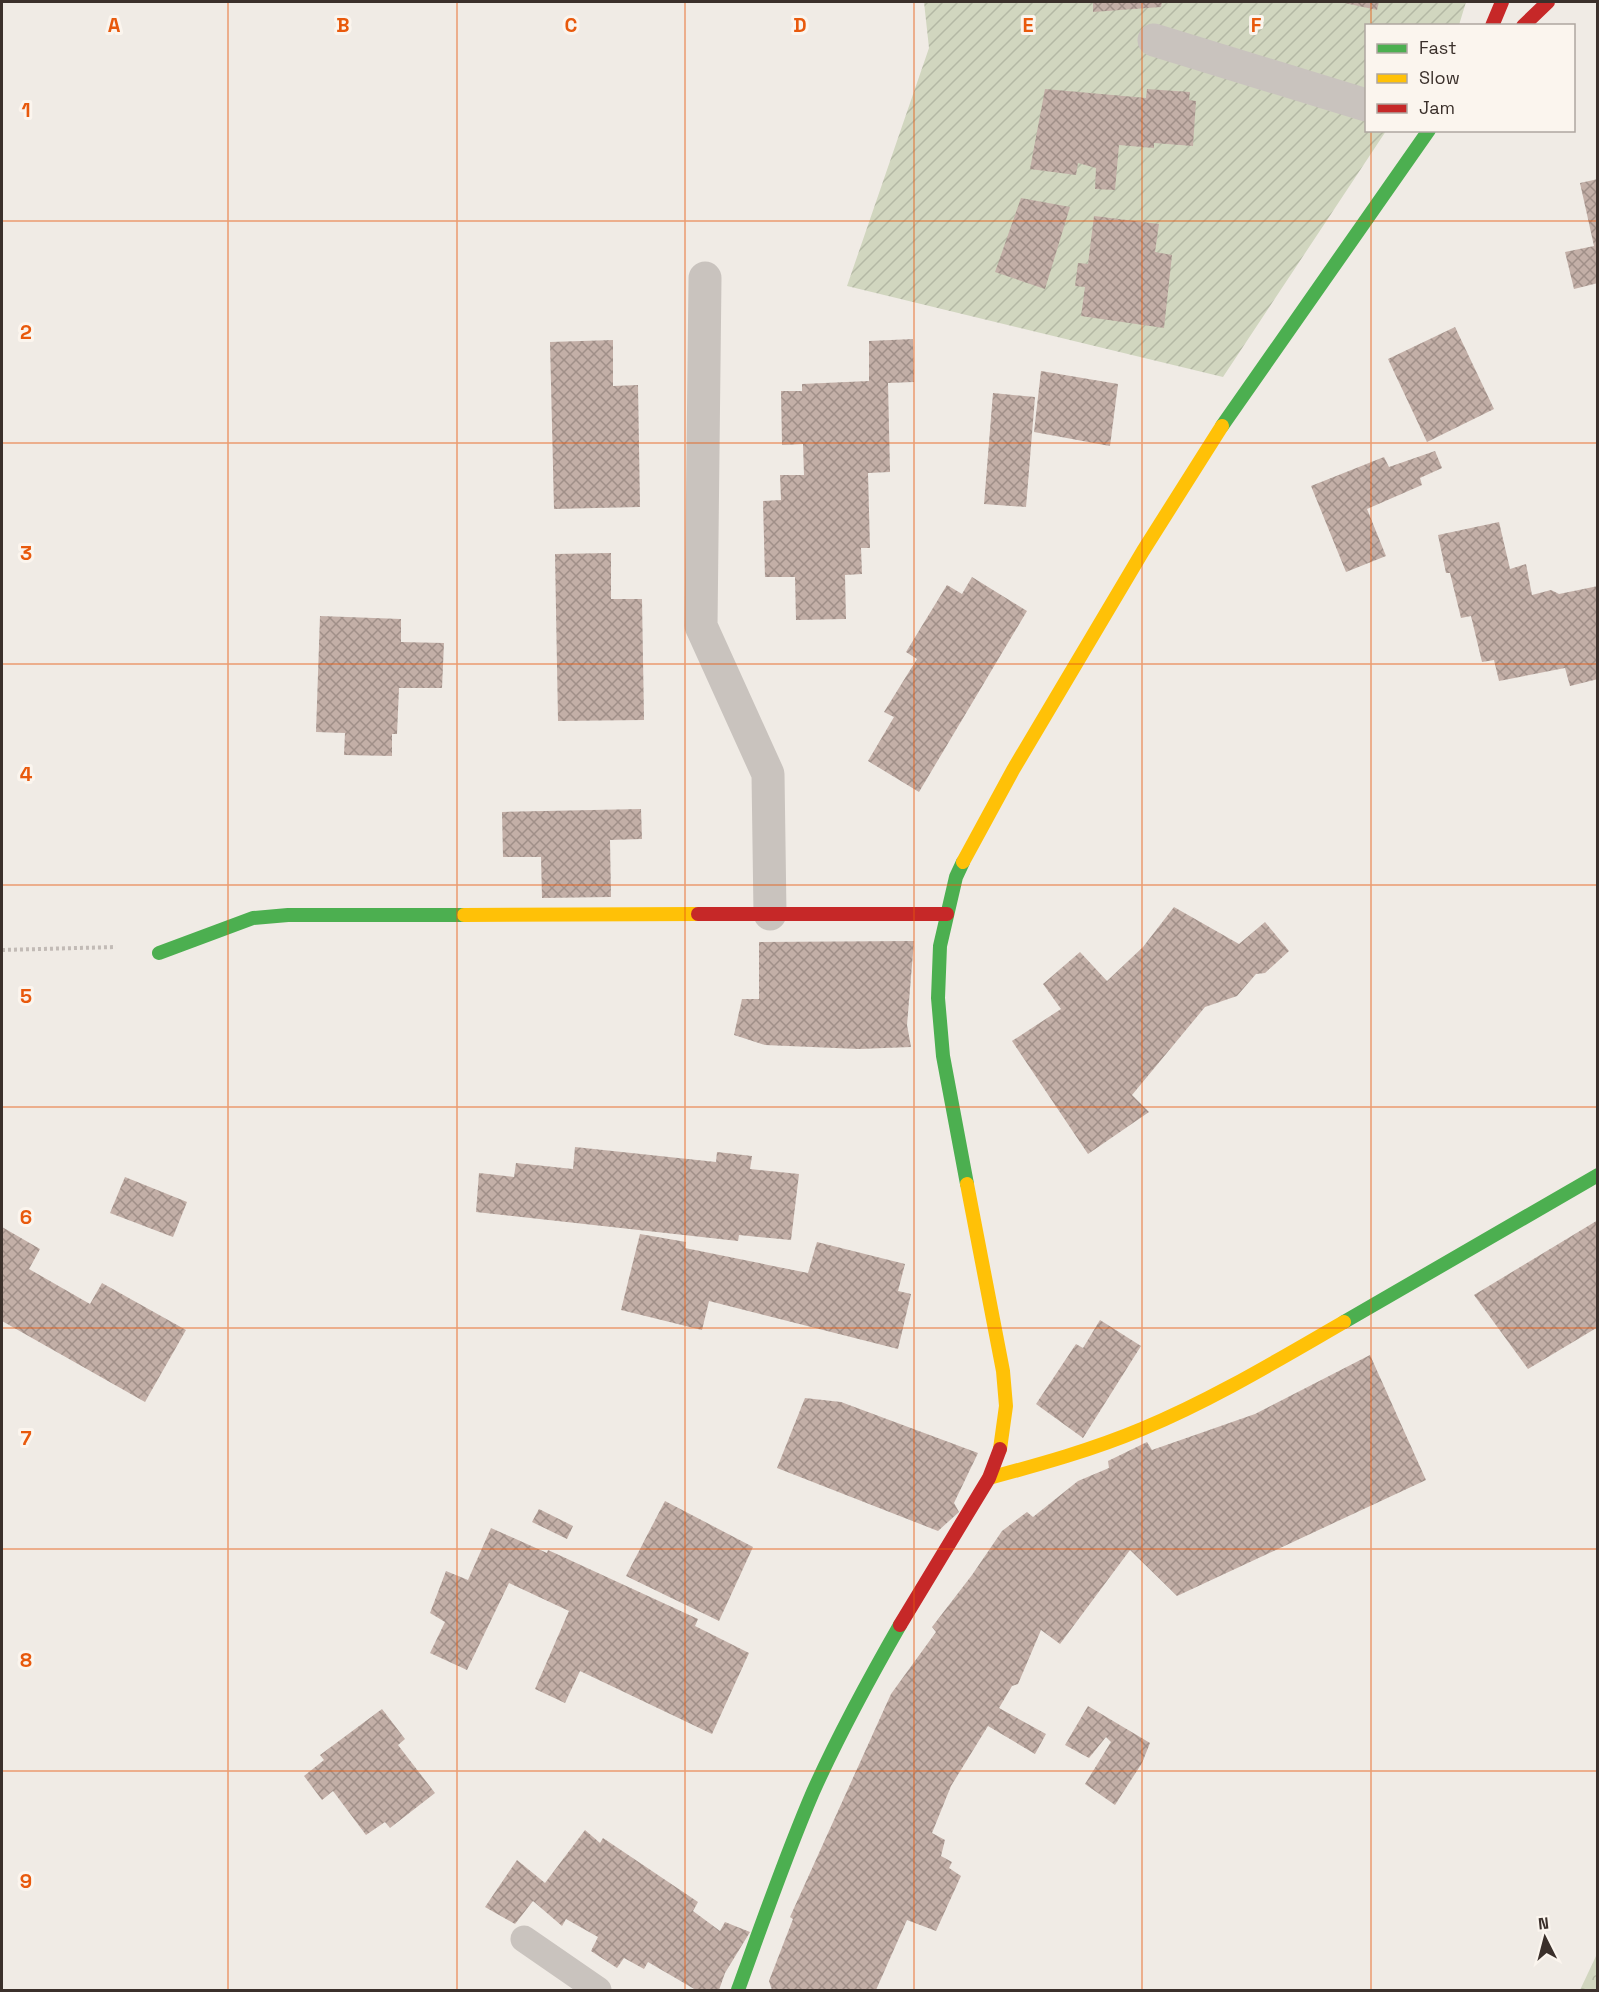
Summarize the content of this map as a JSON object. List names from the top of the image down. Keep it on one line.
{"legend":["Fast","Slow","Jam"],"north":"top","grid":{"columns":["A","B","C","D","E","F"],"rows":["1","2","3","4","5","6","7","8","9"]}}
